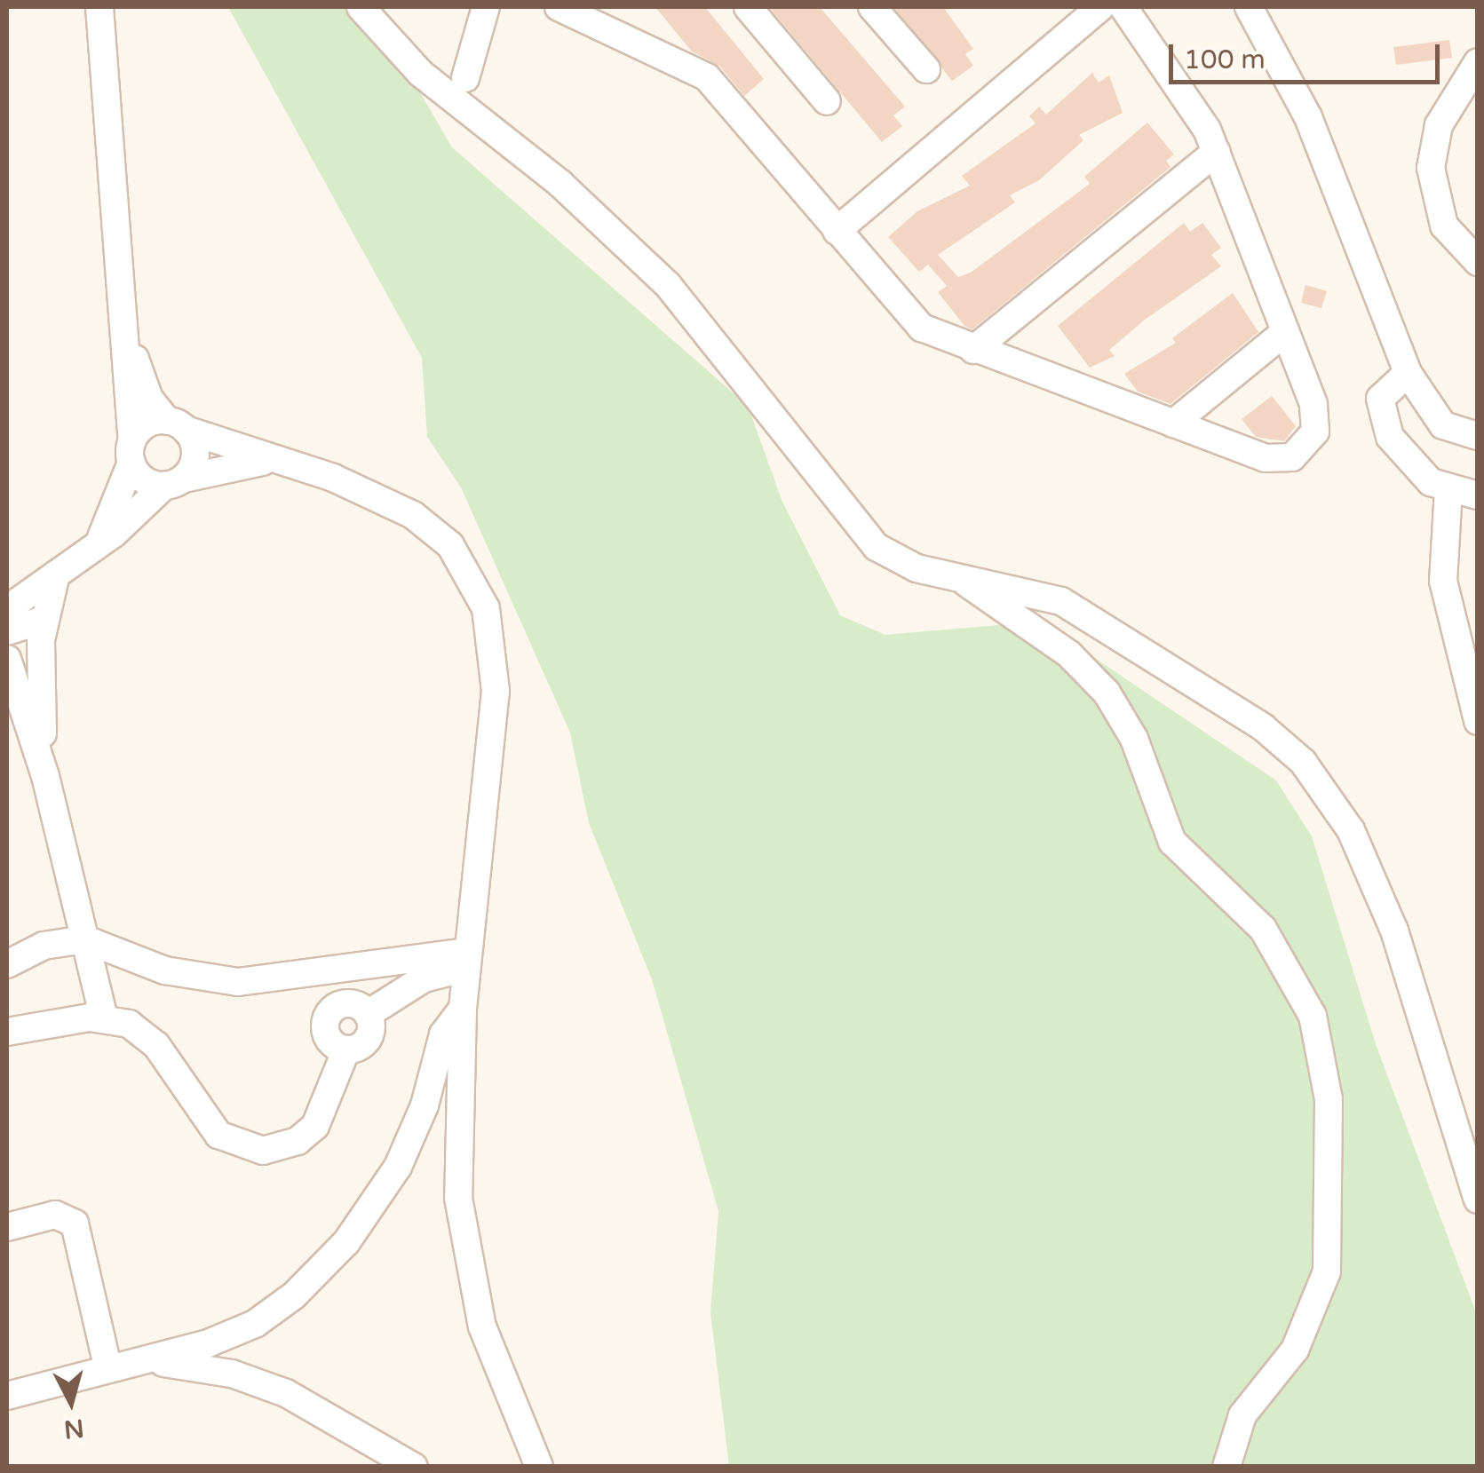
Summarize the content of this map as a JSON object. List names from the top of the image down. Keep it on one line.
{"scale_bar":"100 m","north":"bottom"}
